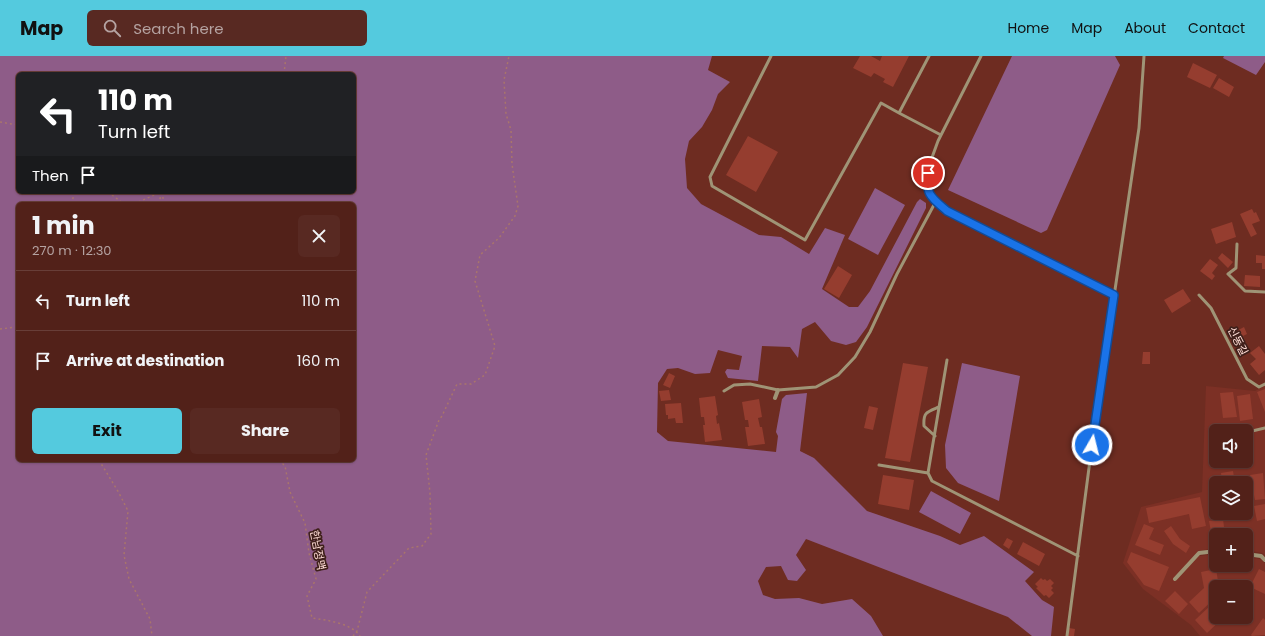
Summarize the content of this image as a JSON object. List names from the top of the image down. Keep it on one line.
{"streets":{"lane":["신동길"],"path":["한남정맥"]},"page":{"header":"Map","search":"Search here","nav":["Home","Map","About","Contact"],"turn":["110 m","Turn left"],"then":"Then","heading":["1 min","270 m · 12:30"],"list":[{"name":"Turn left","value":"110 m"},{"name":"Arrive at destination","value":"160 m"}],"buttons":["Exit","Share"],"map_buttons":["+","−"]}}
